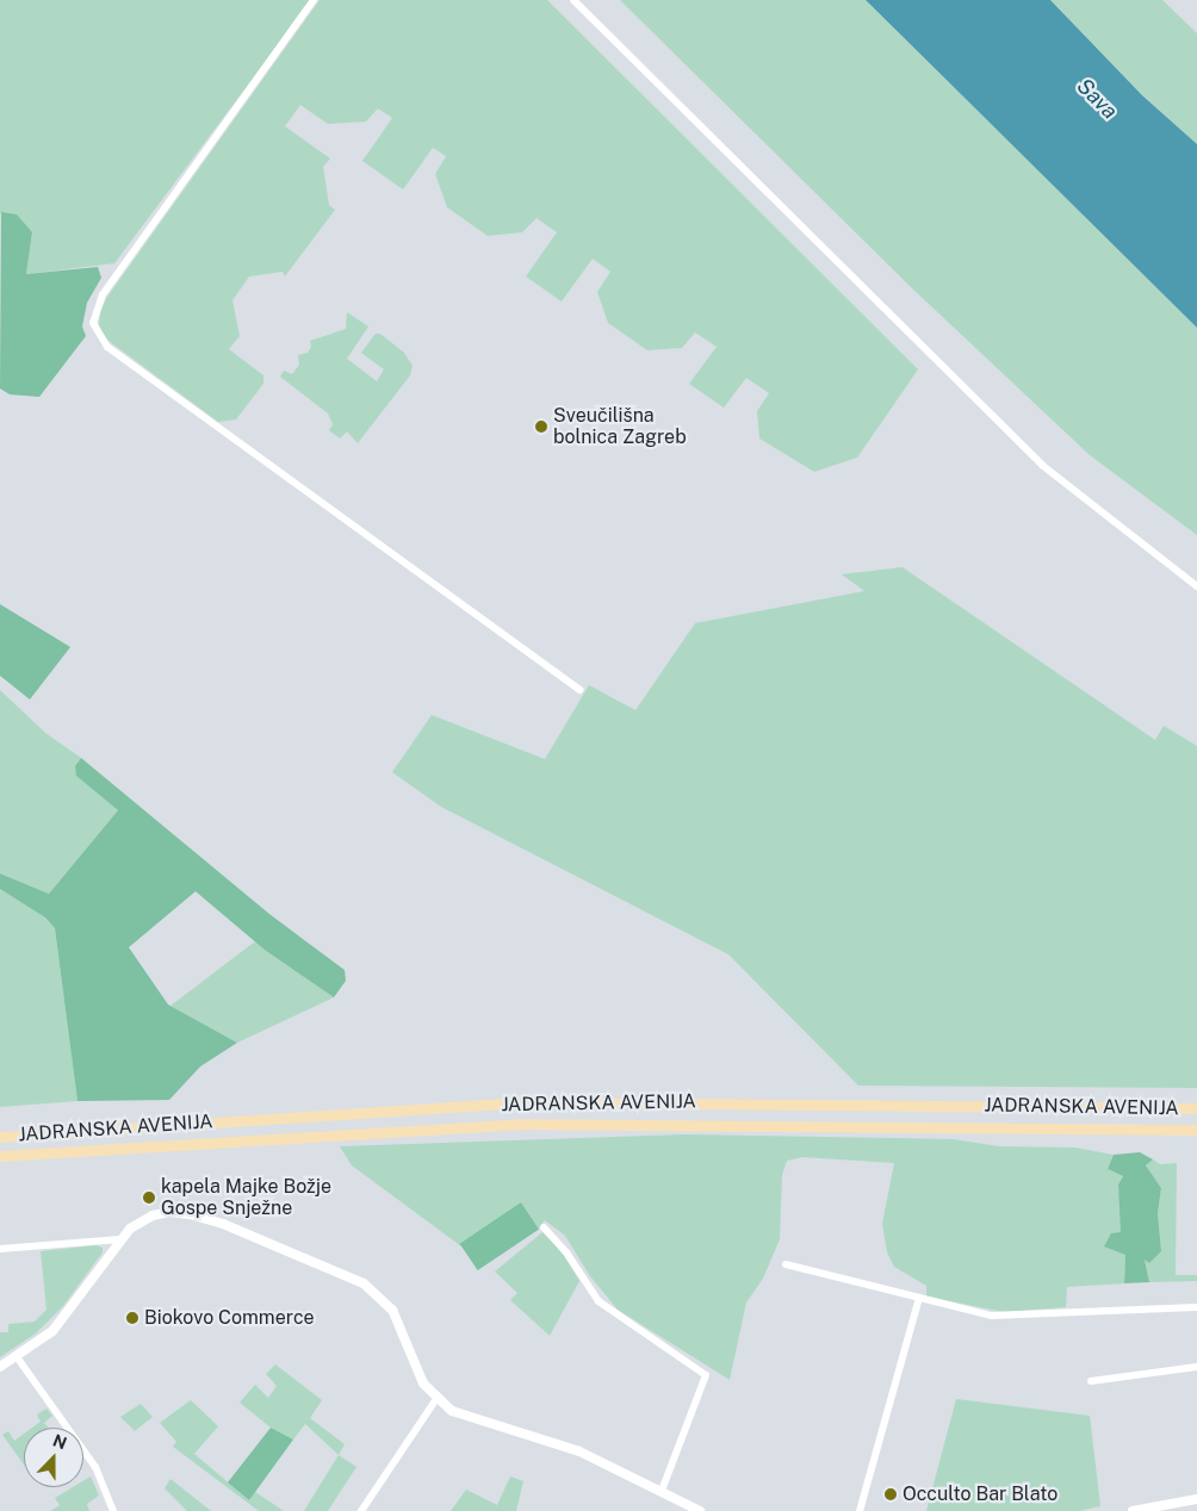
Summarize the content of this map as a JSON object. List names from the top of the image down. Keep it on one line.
{"streets":{"main road":["JADRANSKA AVENIJA"]},"water":["Sava"],"places":["Sveučilišna bolnica Zagreb","kapela Majke Božje Gospe Snježne","Biokovo Commerce","Occulto Bar Blato"],"north":"top"}
